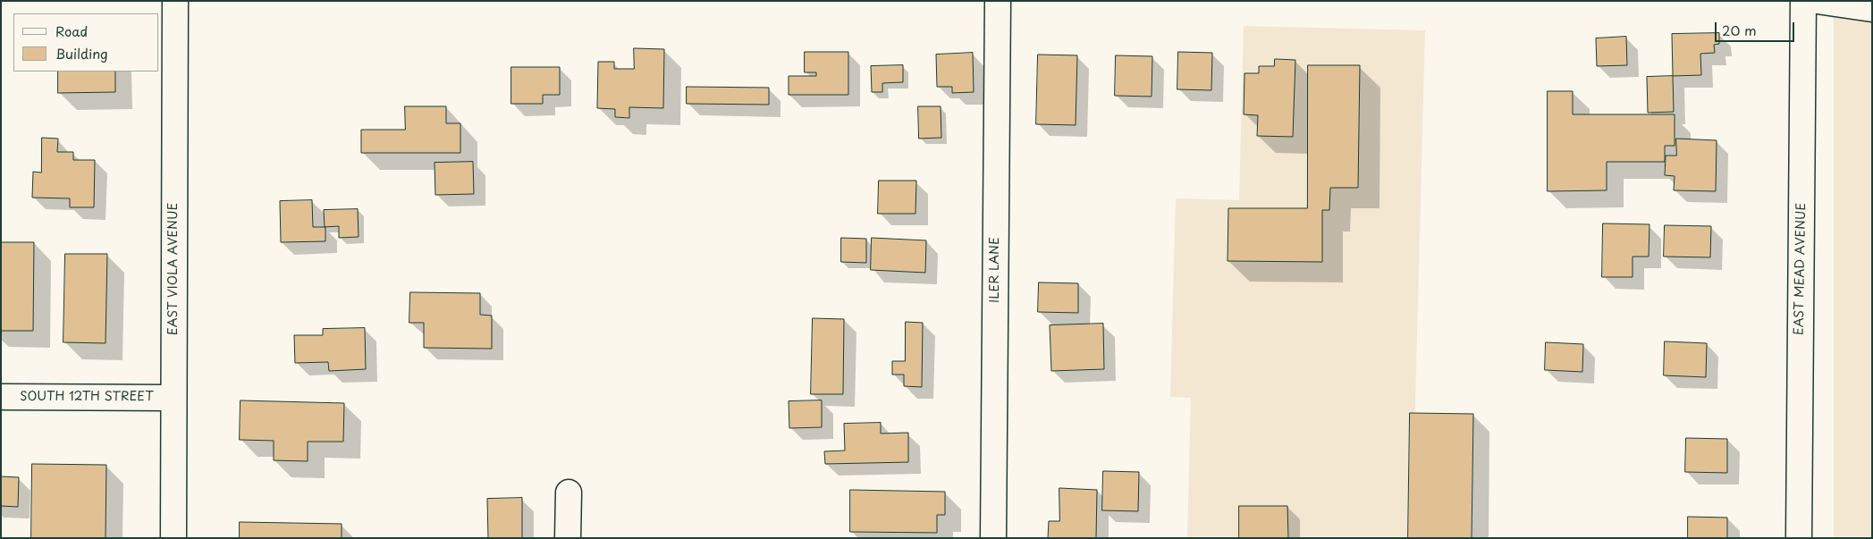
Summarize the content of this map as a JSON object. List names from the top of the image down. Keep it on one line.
{"streets":{"street":["EAST VIOLA AVENUE","EAST MEAD AVENUE","ILER LANE","SOUTH 12TH STREET"]},"crossings":[["EAST VIOLA AVENUE","SOUTH 12TH STREET"]],"legend":["Road","Building"],"scale_bar":"20 m"}
